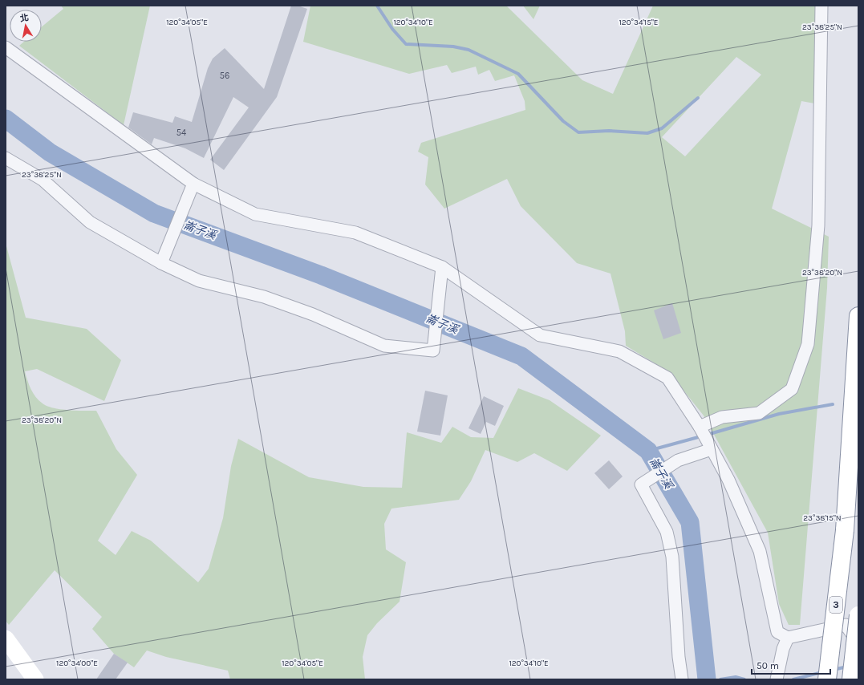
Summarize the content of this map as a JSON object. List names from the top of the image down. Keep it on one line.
{"streets":{"highway":["3"]},"water":["崙子溪"],"house_numbers":["56","54"],"scale_bar":"50 m","north":"top","coordinates":["120°34'05\"E","120°34'10\"E","120°34'15\"E","23°38'25\"N","23°38'20\"N","23°38'15\"N","120°34'00\"E"]}
